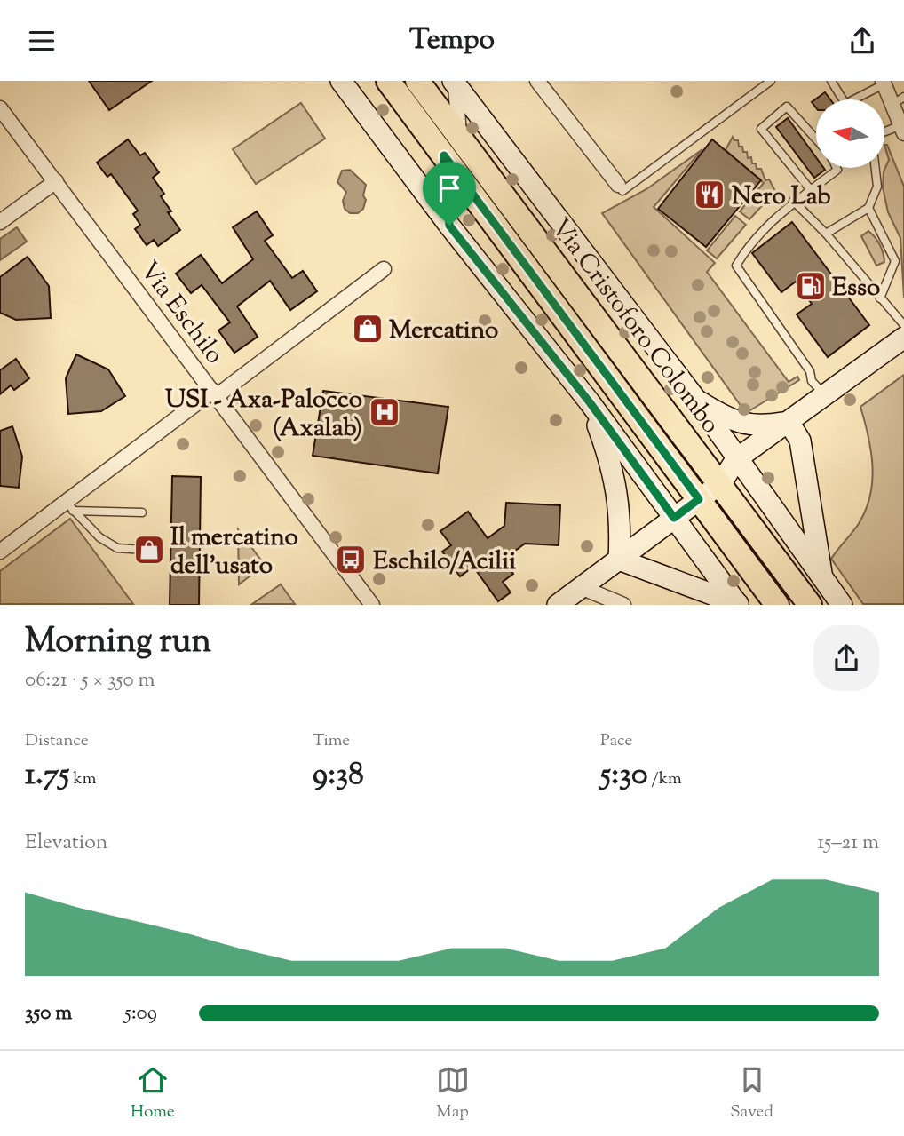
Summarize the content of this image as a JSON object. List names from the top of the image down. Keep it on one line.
{"streets":{"main road":["Via Cristoforo Colombo"],"street":["Via Eschilo"]},"places":{"restaurant":["Nero Lab"],"fuel station":["Esso"],"shop":["Mercatino","Il mercatino dell'usato"],"hospital":["USI - Axa-Palocco (Axalab)"],"bus stop":["Eschilo/Acilii"]},"north":"left","page":{"header":"Tempo","heading":["Morning run","06:21 · 5 × 350 m"],"stats":[["Distance","1.75 km"],["Time","9:38"],["Pace","5:30 /km"]],"chart":["Elevation","15–21 m"],"list":[{"name":"350 m","note":"5:09"}],"tabs":["Home","Map","Saved"]}}
